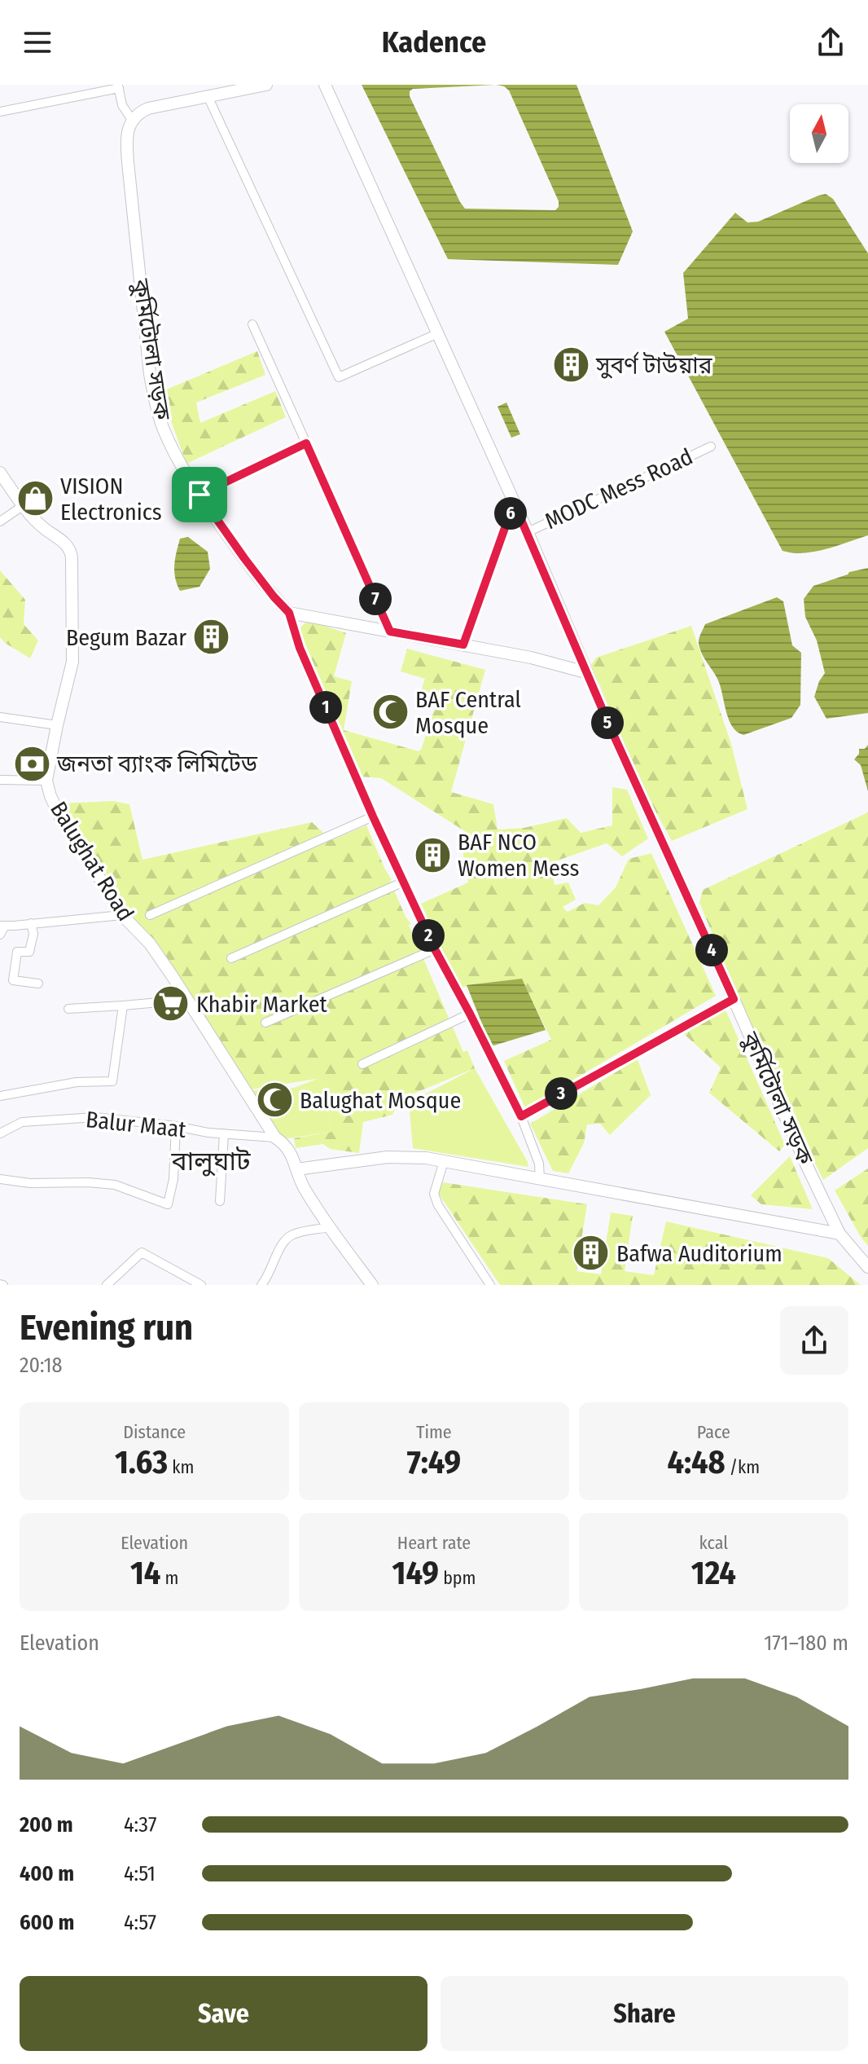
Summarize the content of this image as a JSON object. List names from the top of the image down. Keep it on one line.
{"streets":{"street":["কুর্মিটোলা সড়ক","MODC Mess Road","Balughat Road","Balur Maat"]},"crossings":[["কুর্মিটোলা সড়ক","MODC Mess Road"],["Balughat Road","Balur Maat"]],"districts":["বালুঘাট"],"places":{"building":["সুবর্ণ টাউয়ার","Begum Bazar","BAF NCO Women Mess","Bafwa Auditorium"],"shop":["VISION Electronics"],"mosque":["BAF Central Mosque","Balughat Mosque"],"bank":["জনতা ব্যাংক লিমিটেড"],"supermarket":["Khabir Market"]},"north":"top","page":{"header":"Kadence","pins":["6","7","1","5","2","4","3"],"heading":["Evening run","20:18"],"stats":[["Distance","1.63 km"],["Time","7:49"],["Pace","4:48 /km"],["Elevation","14 m"],["Heart rate","149 bpm"],["kcal","124"]],"chart":["Elevation","171–180 m"],"list":[{"name":"200 m","note":"4:37"},{"name":"400 m","note":"4:51"},{"name":"600 m","note":"4:57"}],"buttons":["Save","Share"]}}
